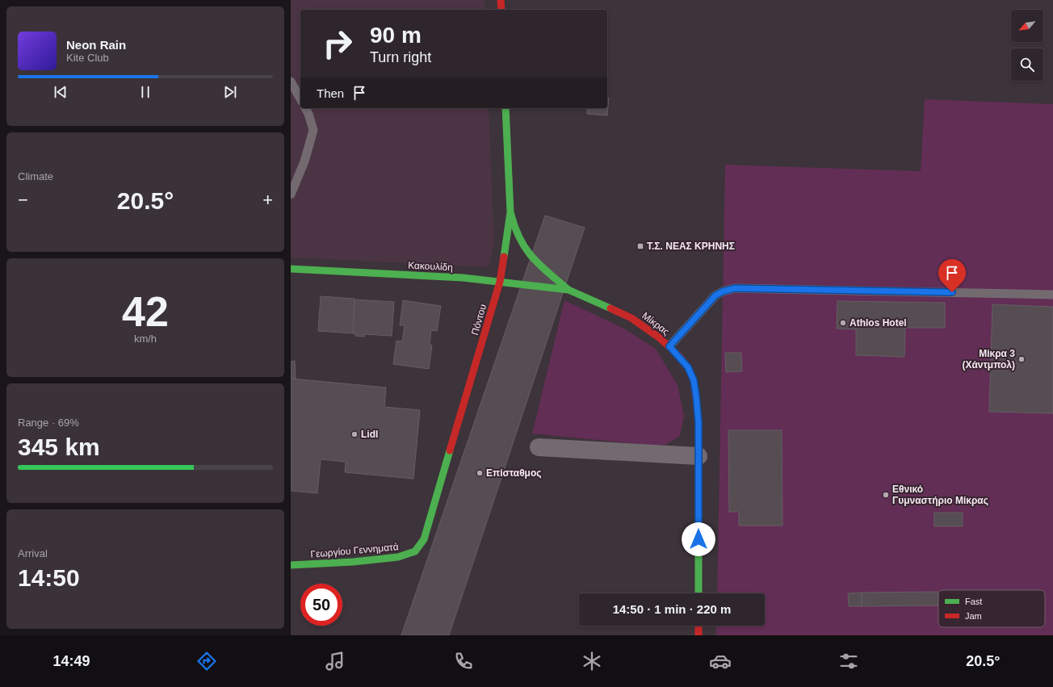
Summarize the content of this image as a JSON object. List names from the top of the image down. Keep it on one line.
{"streets":{"main road":["Κακουλίδη","Πόντου","Μίκρας","Γεωργίου Γεννηματά"]},"crossings":[["Κακουλίδη","Πόντου"],["Κακουλίδη","Μίκρας"],["Πόντου","Γεωργίου Γεννηματά"]],"places":{"transit":["Τ.Σ. ΝΕΑΣ ΚΡΗΝΗΣ"],"other":["Athlos Hotel","Μίκρα 3 (Χάντμπολ)","Lidl","Επίσταθμος","Εθνικό Γυμναστήριο Μίκρας"]},"legend":["Fast","Jam"],"north":"bottom left","page":{"turn":["90 m","Turn right"],"song":["Neon Rain","Kite Club"],"then":"Then","tile":["Climate",["42","km/h"],["Range · 69%","345 km"],["Arrival","14:50"]],"heat":["−","20.5°","+"],"limit":"50","trip":"14:50 · 1 min · 220 m","tabs":["14:49","20.5°"]}}
